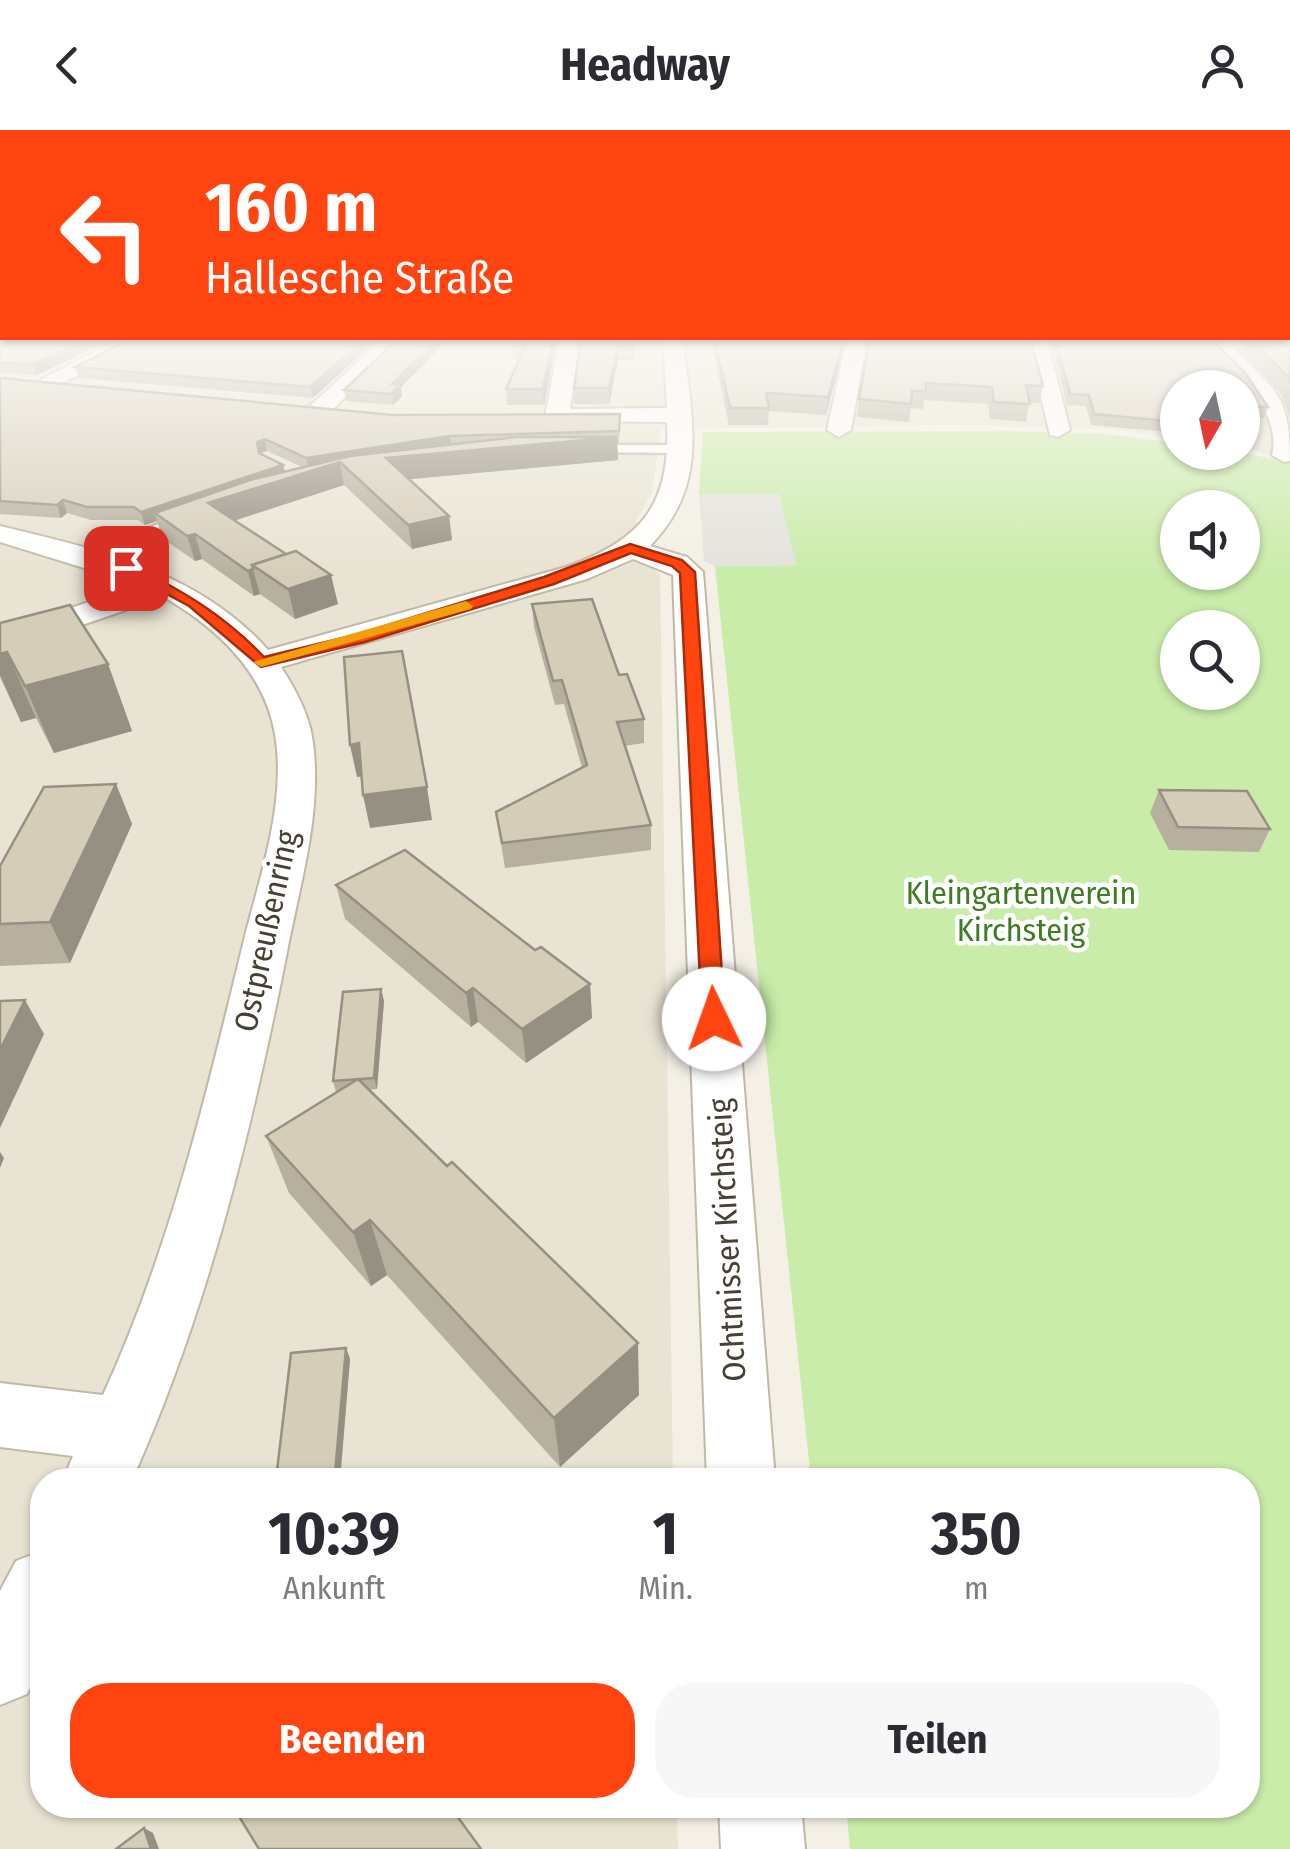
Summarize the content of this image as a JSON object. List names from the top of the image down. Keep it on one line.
{"streets":{"street":["Ostpreußenring","Ochtmisser Kirchsteig"]},"parks":["Kleingartenverein Kirchsteig"],"north":"bottom","page":{"header":"Headway","turn":["160 m","Hallesche Straße"],"eta":["10:39","Ankunft","1","Min.","350","m"],"buttons":["Beenden","Teilen"]}}
